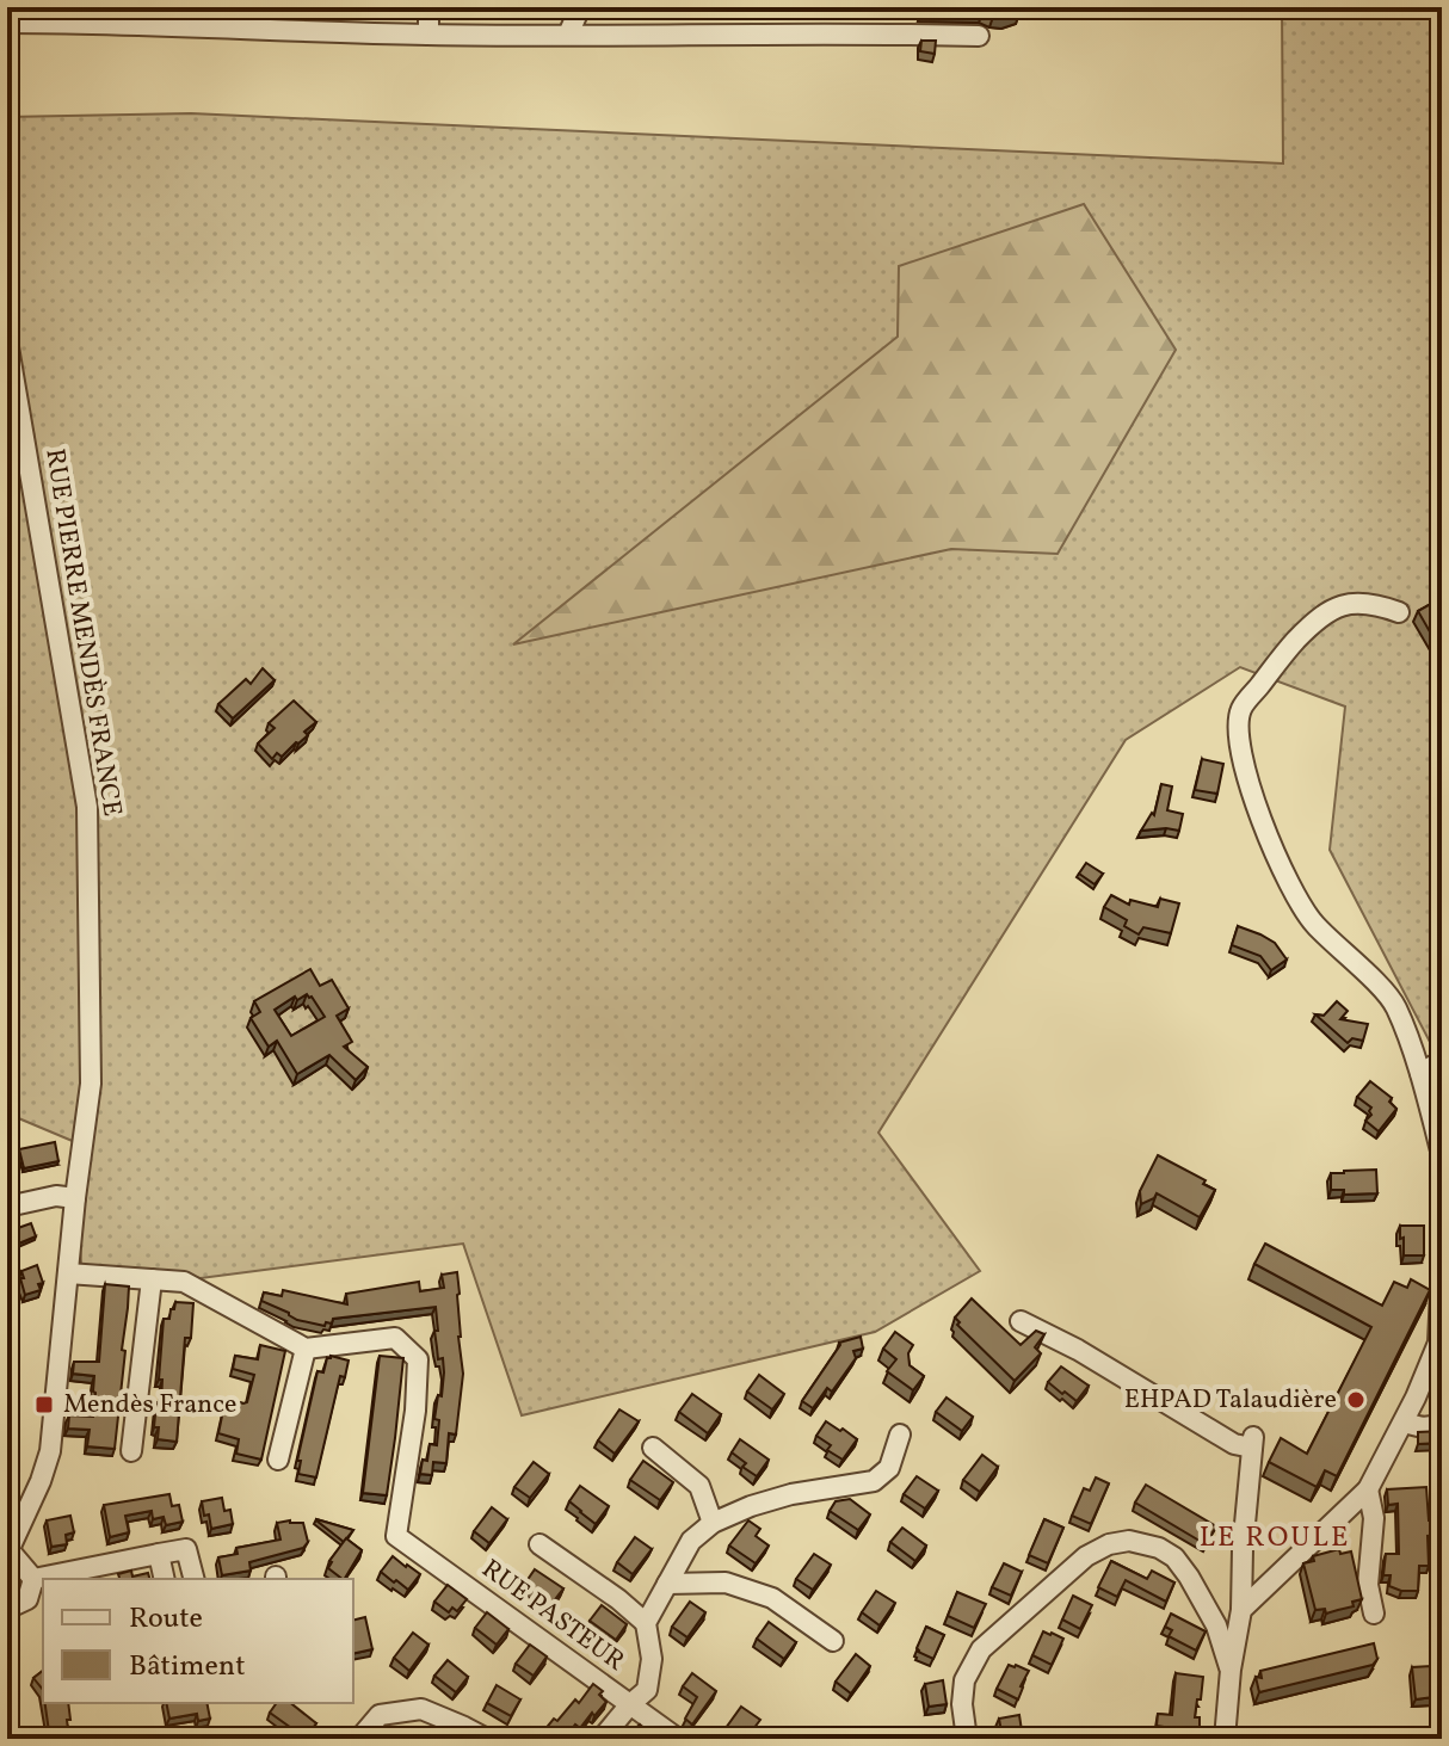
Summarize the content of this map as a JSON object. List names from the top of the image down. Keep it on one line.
{"streets":{"street":["RUE PIERRE MENDÈS FRANCE","RUE PASTEUR"]},"districts":["LE ROULE"],"places":{"other":["EHPAD Talaudière"],"transit":["Mendès France"]},"legend":["Route","Bâtiment"]}
